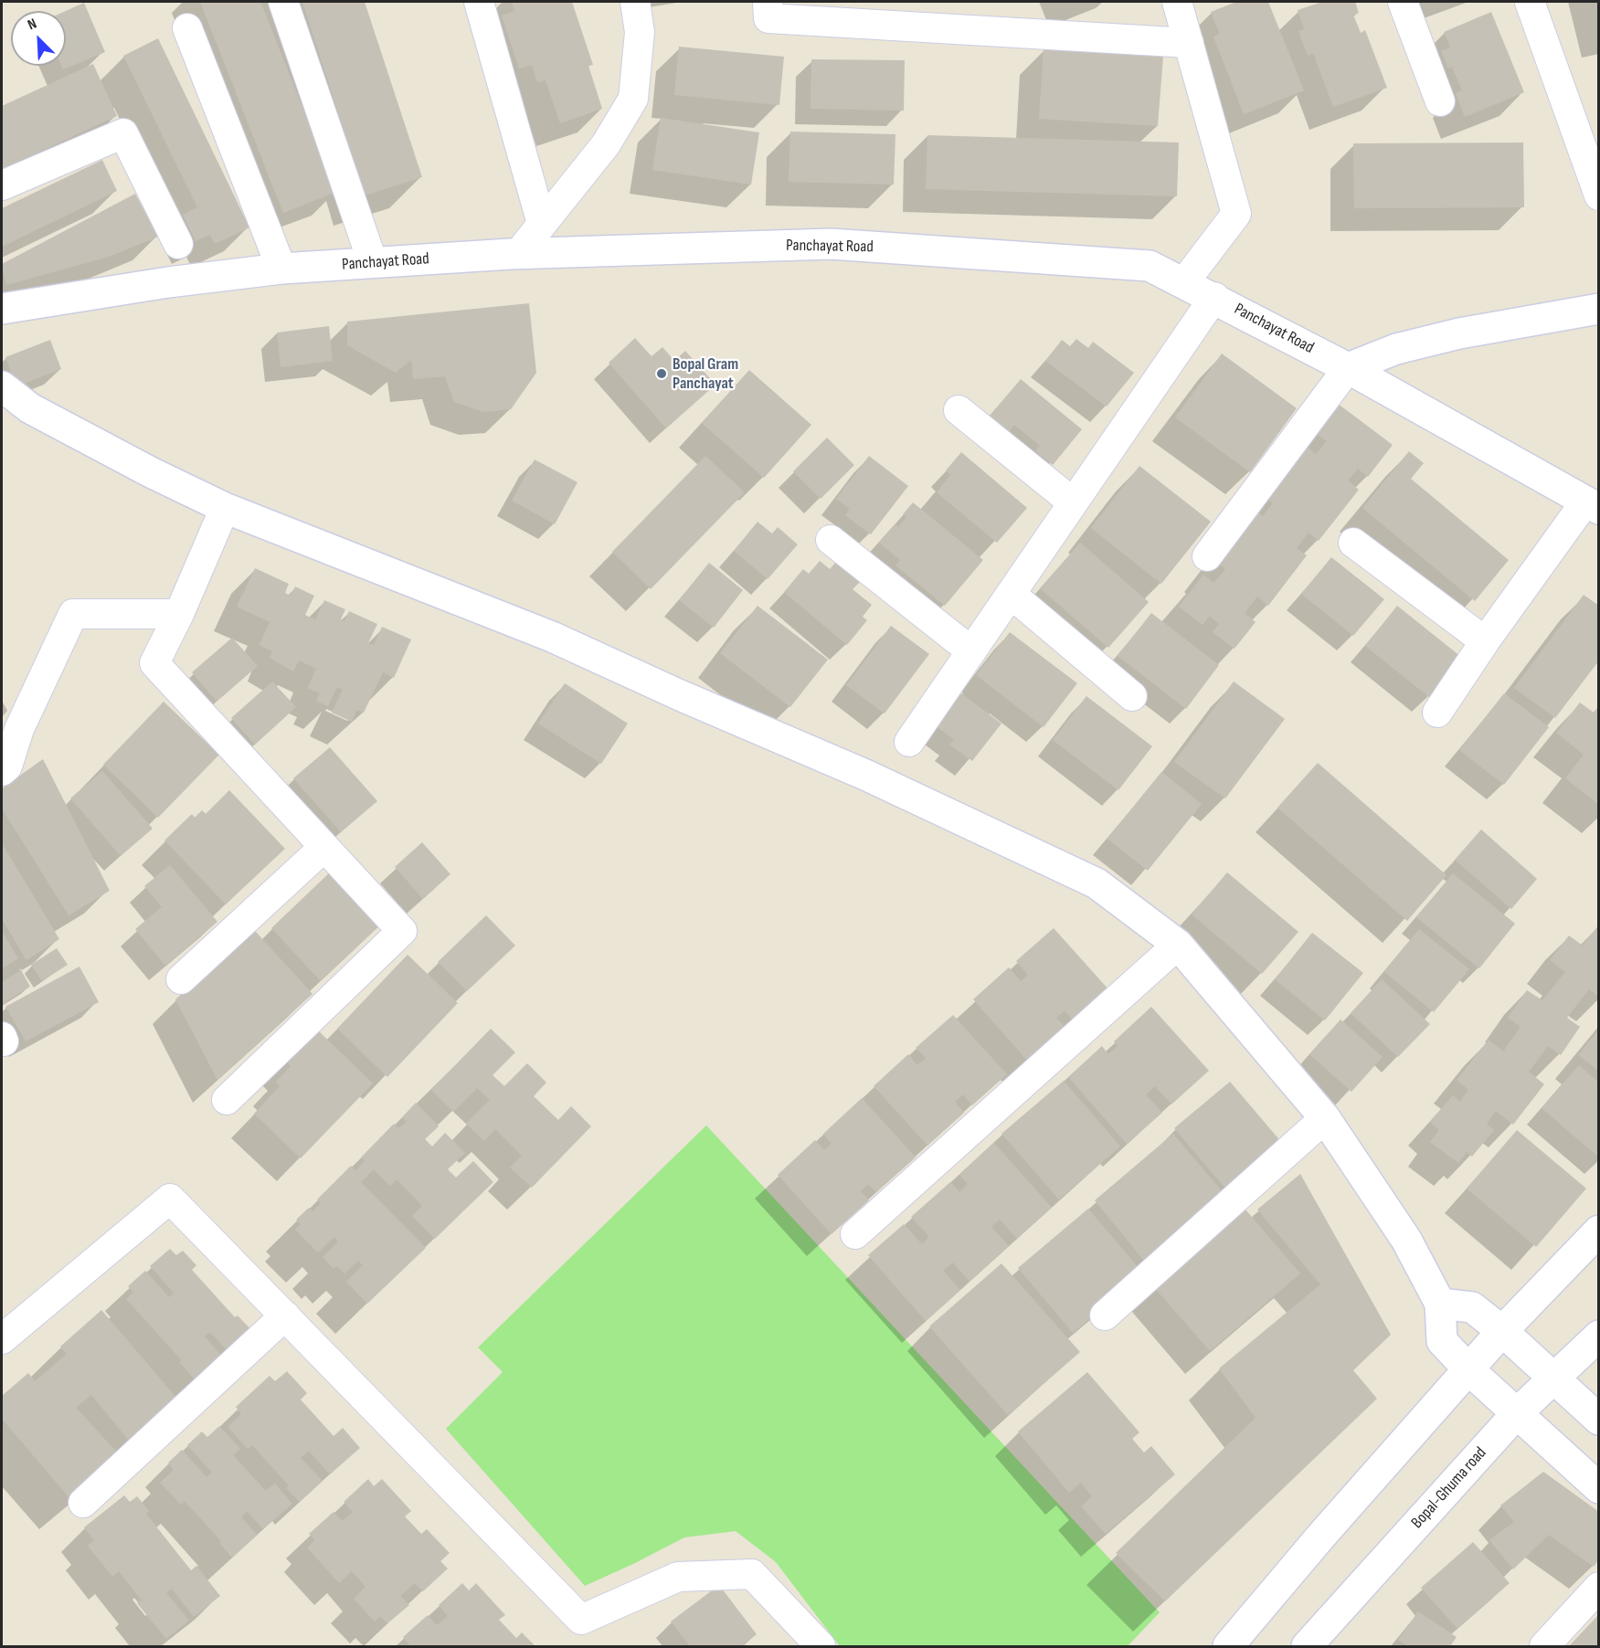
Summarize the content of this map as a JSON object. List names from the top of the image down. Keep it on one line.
{"streets":{"street":["Panchayat Road","Bopal-Ghuma road"]},"places":["Bopal Gram Panchayat"],"north":"top left"}
